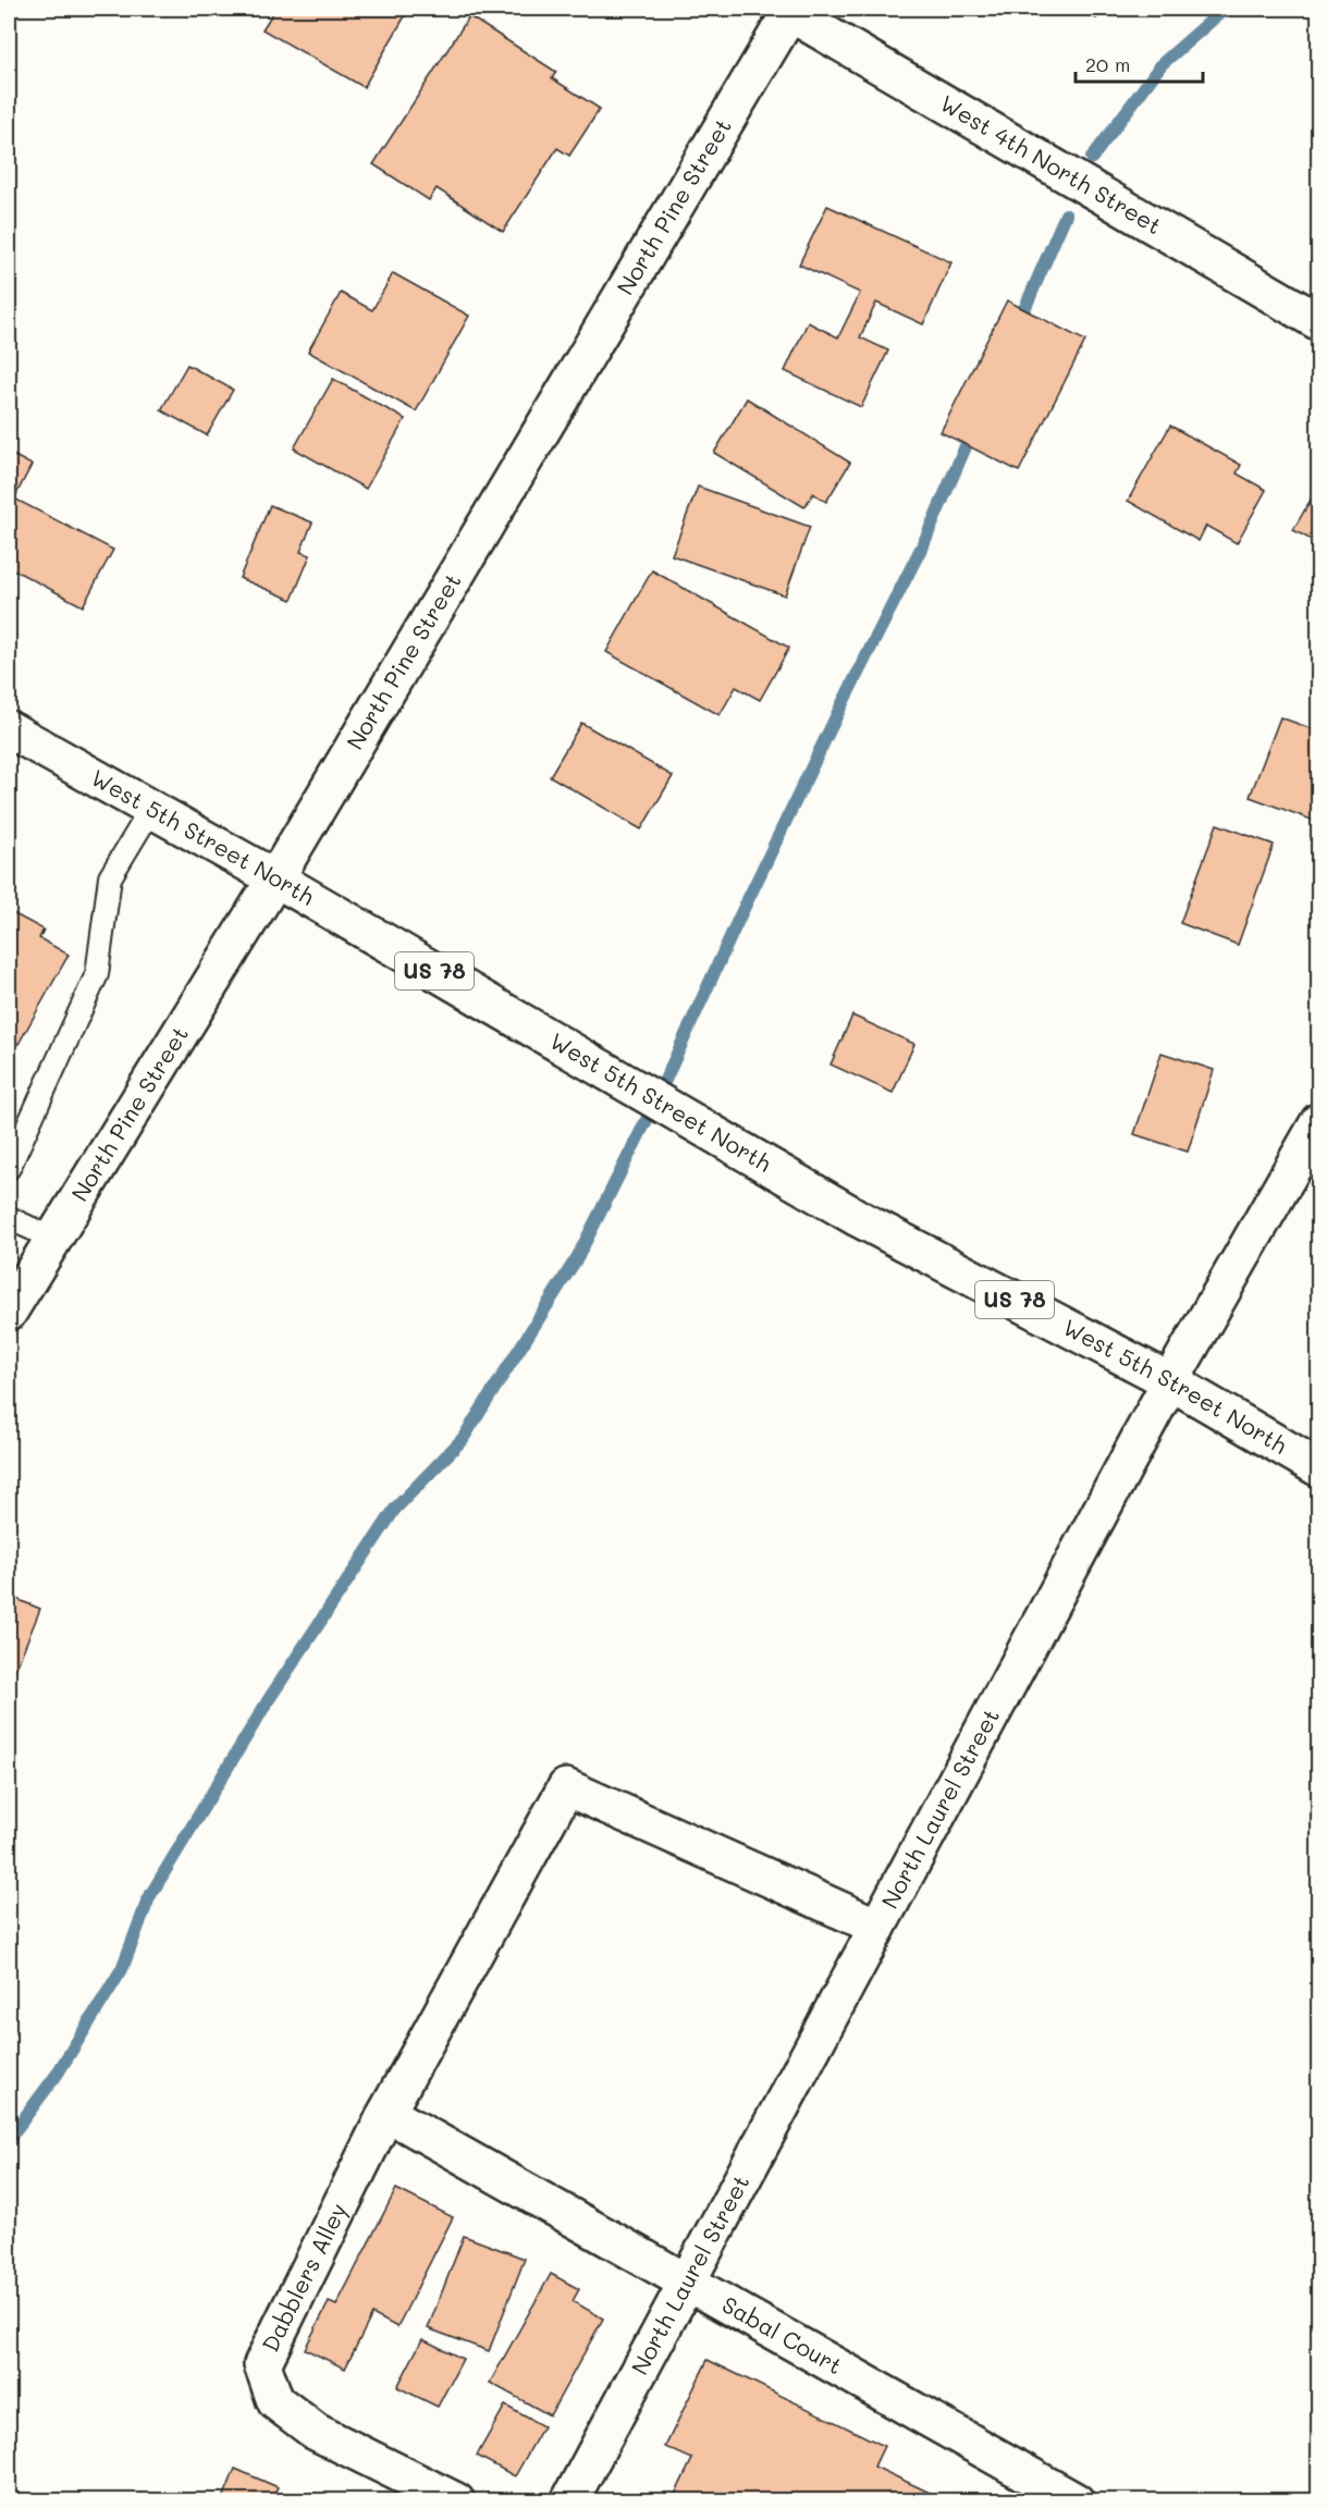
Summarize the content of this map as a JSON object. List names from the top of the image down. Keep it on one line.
{"streets":{"street":["West 4th North Street","North Pine Street","West 5th Street North","US 78","North Laurel Street","Dabblers Alley","Sabal Court"]},"crossings":[["West 4th North Street","North Pine Street"],["North Pine Street","West 5th Street North"],["West 5th Street North","North Laurel Street"],["North Laurel Street","Dabblers Alley"],["North Laurel Street","Sabal Court"],["Dabblers Alley","Sabal Court"]],"scale_bar":"20 m"}
